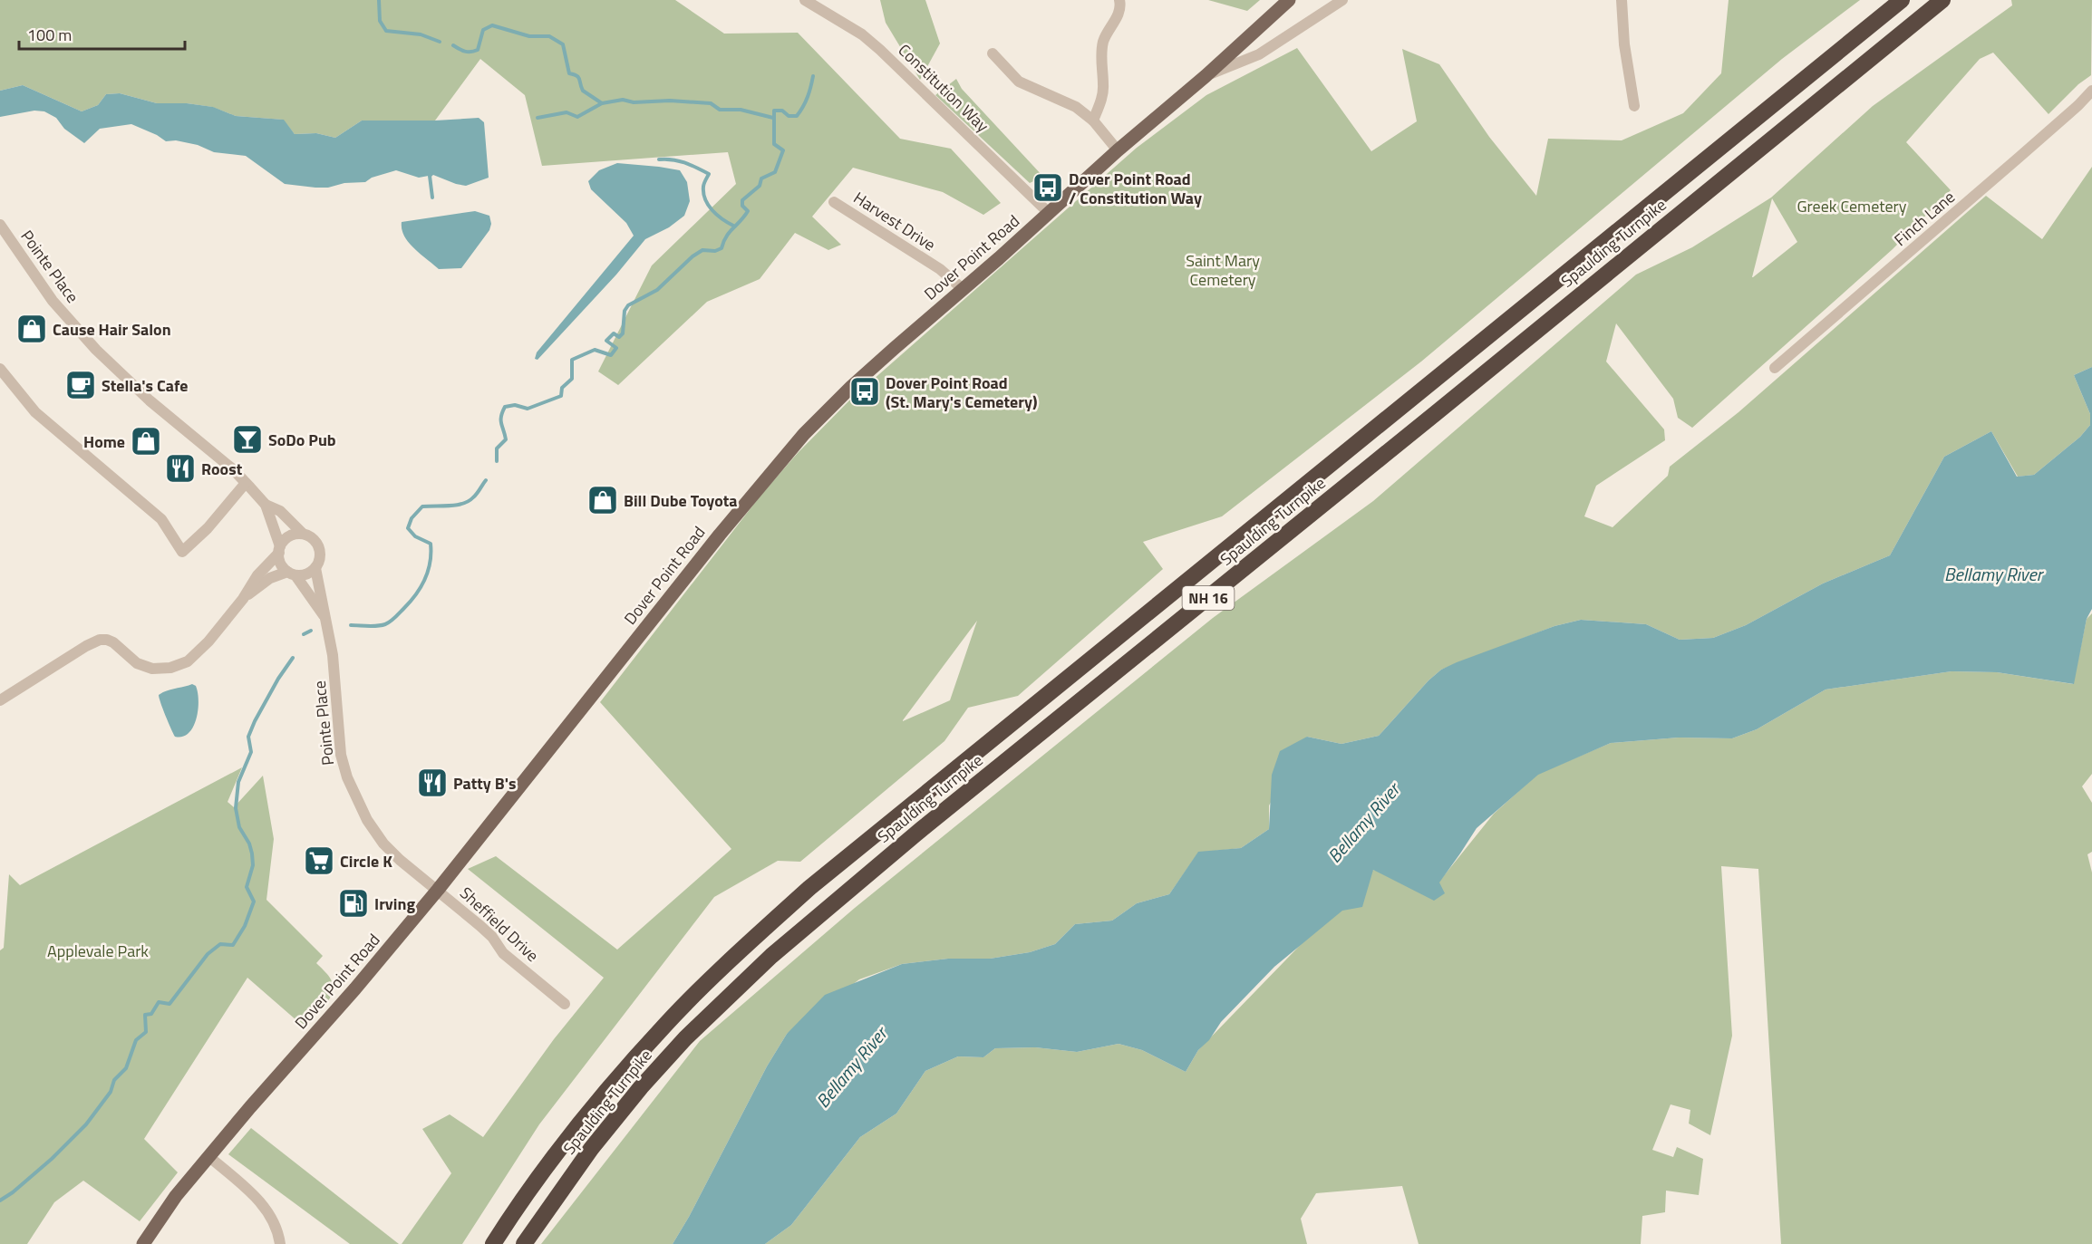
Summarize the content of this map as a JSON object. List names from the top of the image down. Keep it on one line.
{"streets":{"highway":["Spaulding Turnpike","NH 16"],"main road":["Dover Point Road"],"street":["Constitution Way","Finch Lane","Harvest Drive","Pointe Place","Sheffield Drive"]},"crossings":[["Constitution Way","Dover Point Road"],["Harvest Drive","Dover Point Road"],["Dover Point Road","Pointe Place"],["Dover Point Road","Sheffield Drive"],["Pointe Place","Sheffield Drive"]],"water":["Bellamy River"],"parks":["Greek Cemetery","Saint Mary Cemetery","Applevale Park"],"places":{"bus stop":["Dover Point Road / Constitution Way","Dover Point Road (St. Mary's Cemetery)"],"shop":["Cause Hair Salon","Home","Bill Dube Toyota"],"cafe":["Stella's Cafe"],"bar":["SoDo Pub"],"restaurant":["Roost","Patty B's"],"supermarket":["Circle K"],"fuel station":["Irving"]},"scale_bar":"100 m"}
